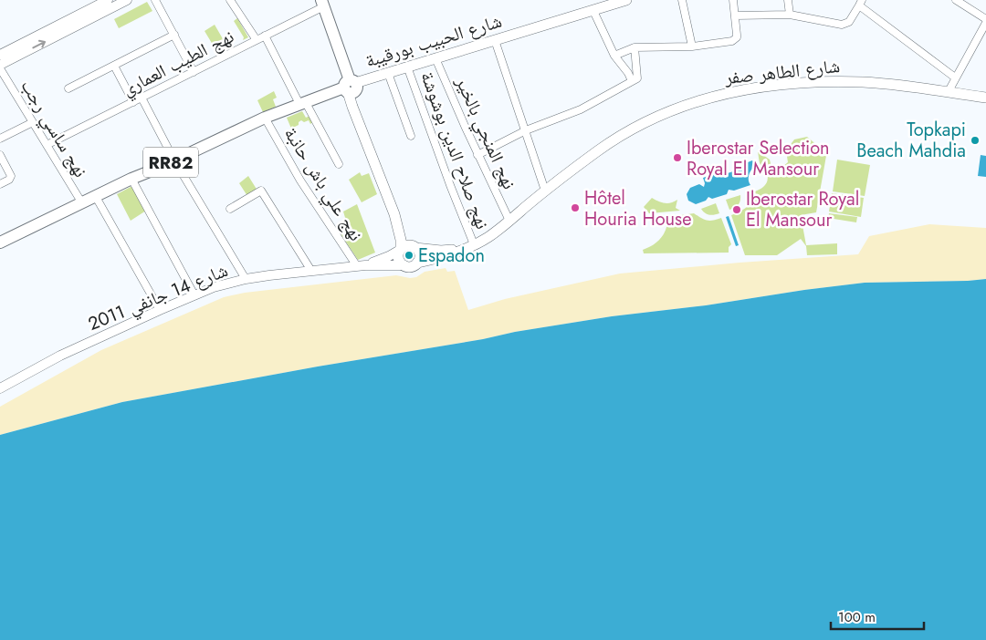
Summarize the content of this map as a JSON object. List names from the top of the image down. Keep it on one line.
{"streets":{"main road":["شارع الحبيب بورقيبة","شارع الطاهر صفر","RR82"],"street":["نهج الطيب العماري","نهج ساسي رجب","نهج المنجي بالخير","نهج صلاح الدين بوشوشة","نهج علي باش حانبة","شارع 14 جانفي 2011"]},"crossings":[["شارع الحبيب بورقيبة","نهج ساسي رجب"],["شارع الحبيب بورقيبة","نهج المنجي بالخير"],["شارع الحبيب بورقيبة","نهج صلاح الدين بوشوشة"],["شارع الحبيب بورقيبة","نهج علي باش حانبة"],["نهج الطيب العماري","نهج ساسي رجب"],["شارع الطاهر صفر","نهج المنجي بالخير"],["شارع الطاهر صفر","نهج صلاح الدين بوشوشة"],["شارع الطاهر صفر","شارع 14 جانفي 2011"],["نهج علي باش حانبة","شارع 14 جانفي 2011"]],"places":["Topkapi Beach Mahdia","Iberostar Selection Royal El Mansour","Hôtel Houria House","Iberostar Royal El Mansour","Espadon"],"scale_bar":"100 m"}
